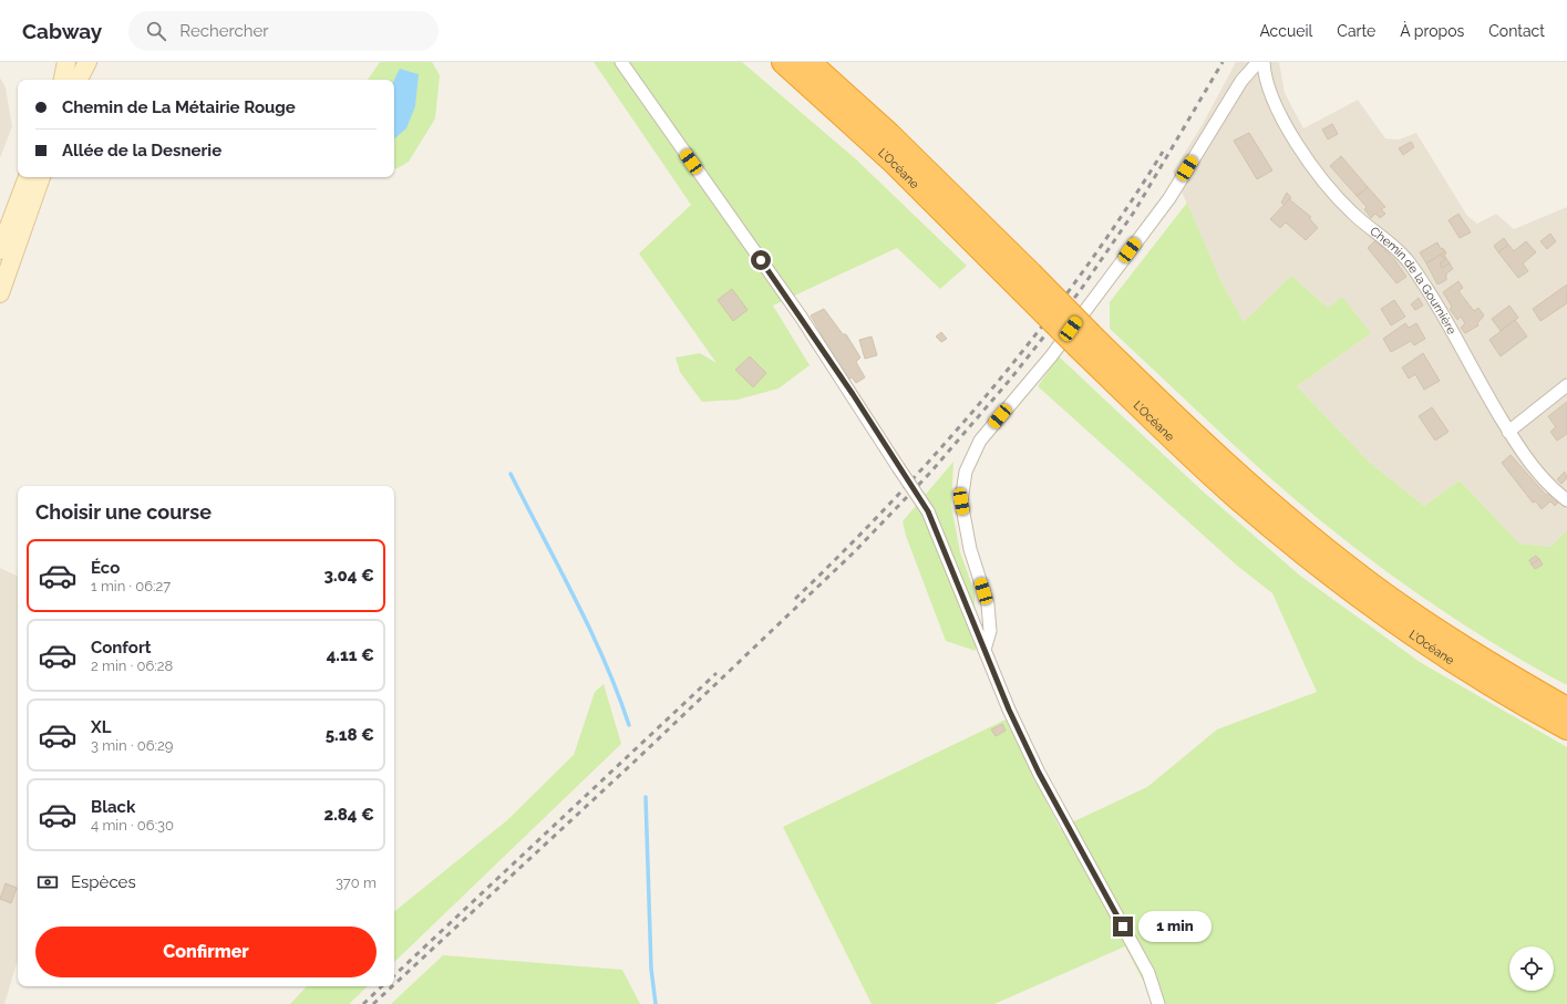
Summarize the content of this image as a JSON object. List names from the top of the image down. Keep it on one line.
{"streets":{"highway":["L’Océane"],"street":["Chemin de la Gournière"]},"page":{"header":"Cabway","search":"Rechercher","nav":["Accueil","Carte","À propos","Contact"],"banner":["Chemin de La Métairie Rouge","Allée de la Desnerie"],"heading":"Choisir une course","list":[{"name":"Éco","note":"1 min · 06:27","value":"3.04 €"},{"name":"Confort","note":"2 min · 06:28","value":"4.11 €"},{"name":"XL","note":"3 min · 06:29","value":"5.18 €"},{"name":"Black","note":"4 min · 06:30","value":"2.84 €"}],"pay":["Espèces","370 m"],"bubble":"1 min","buttons":"Confirmer"}}
